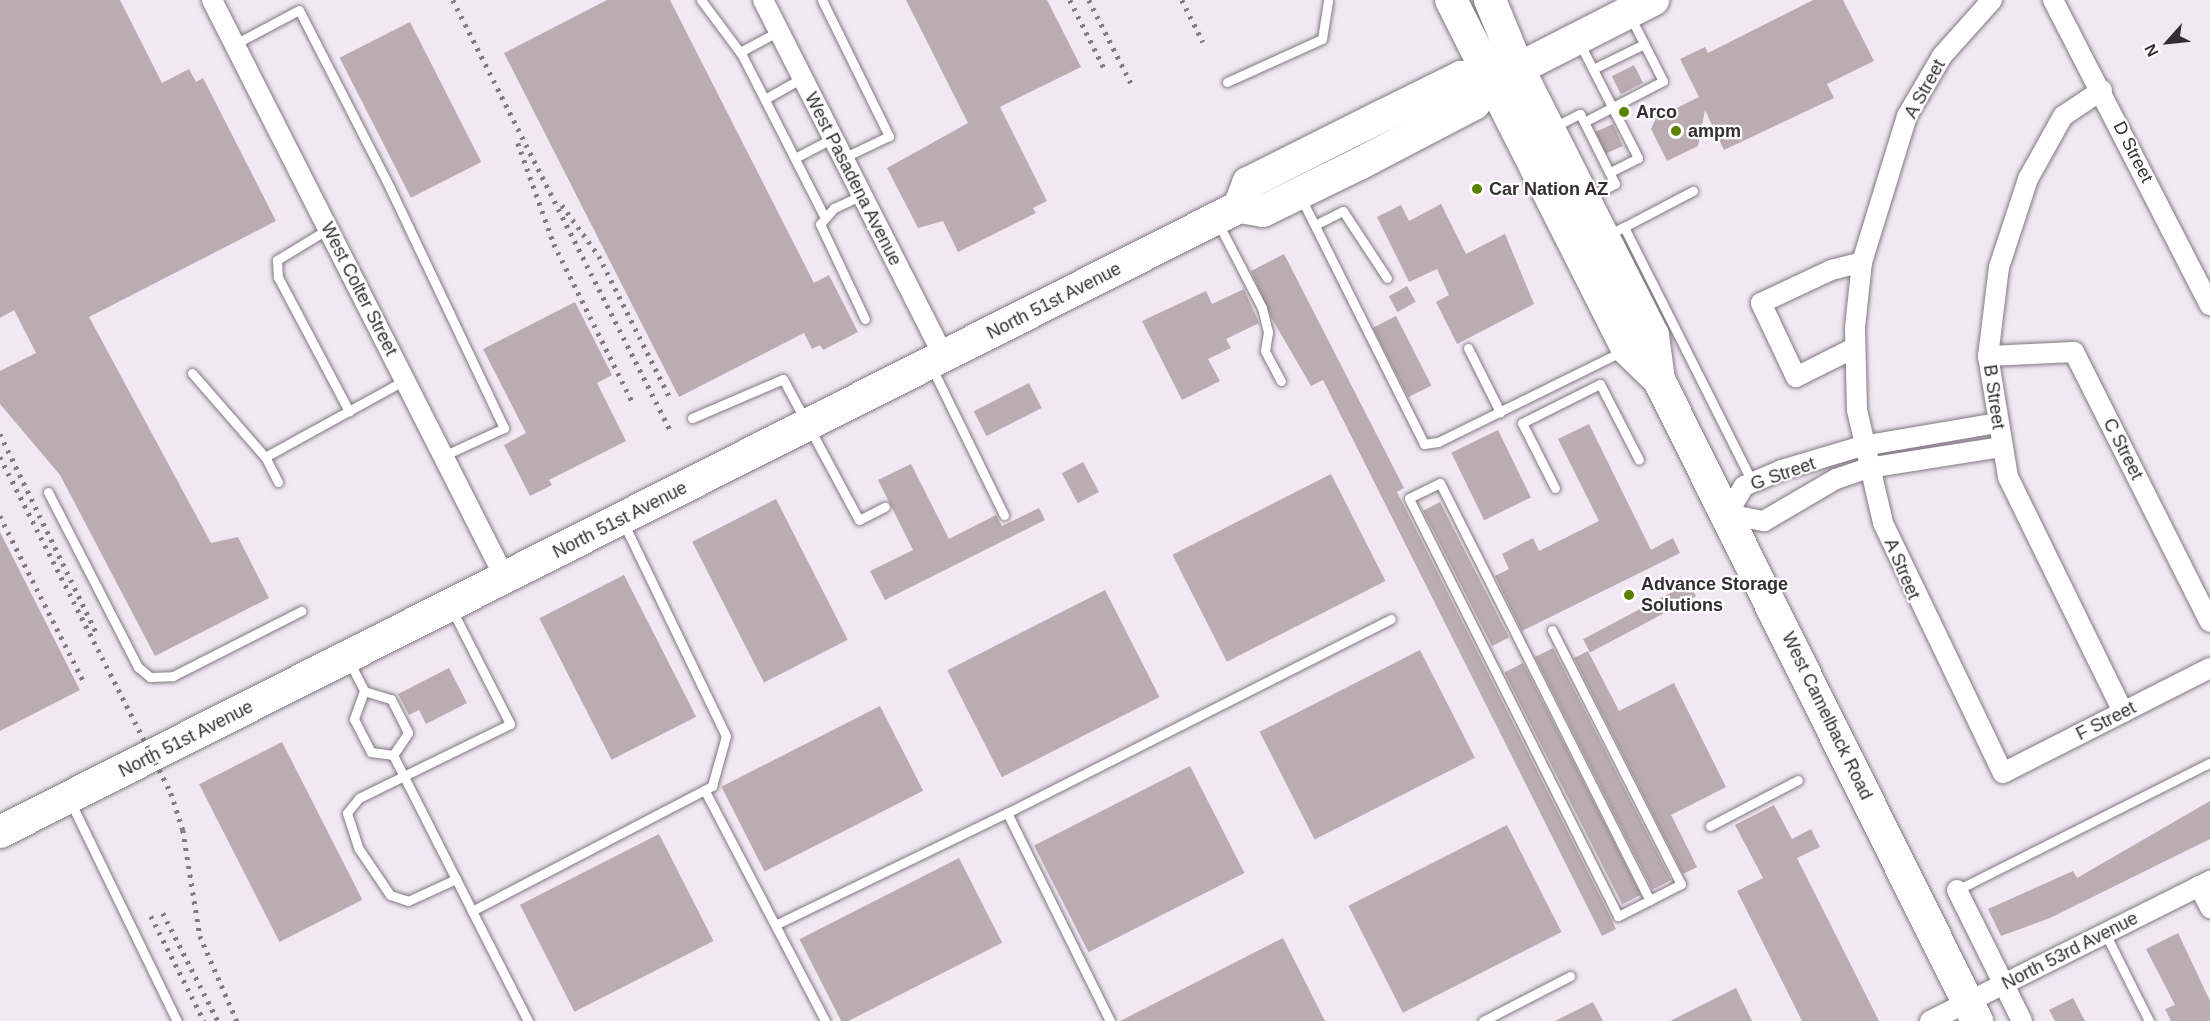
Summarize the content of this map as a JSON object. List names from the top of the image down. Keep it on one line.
{"streets":{"main road":["North 51st Avenue","West Camelback Road"],"street":["A Street","D Street","West Pasadena Avenue","West Colter Street","B Street","C Street","G Street","F Street","North 53rd Avenue"]},"crossings":[["A Street","G Street"],["A Street","F Street"],["D Street","B Street"],["West Pasadena Avenue","North 51st Avenue"],["West Colter Street","North 51st Avenue"],["B Street","C Street"],["B Street","G Street"],["B Street","F Street"],["G Street","West Camelback Road"],["West Camelback Road","North 53rd Avenue"]],"places":["Arco","ampm","Car Nation AZ","Advance Storage Solutions"],"north":"bottom left"}
